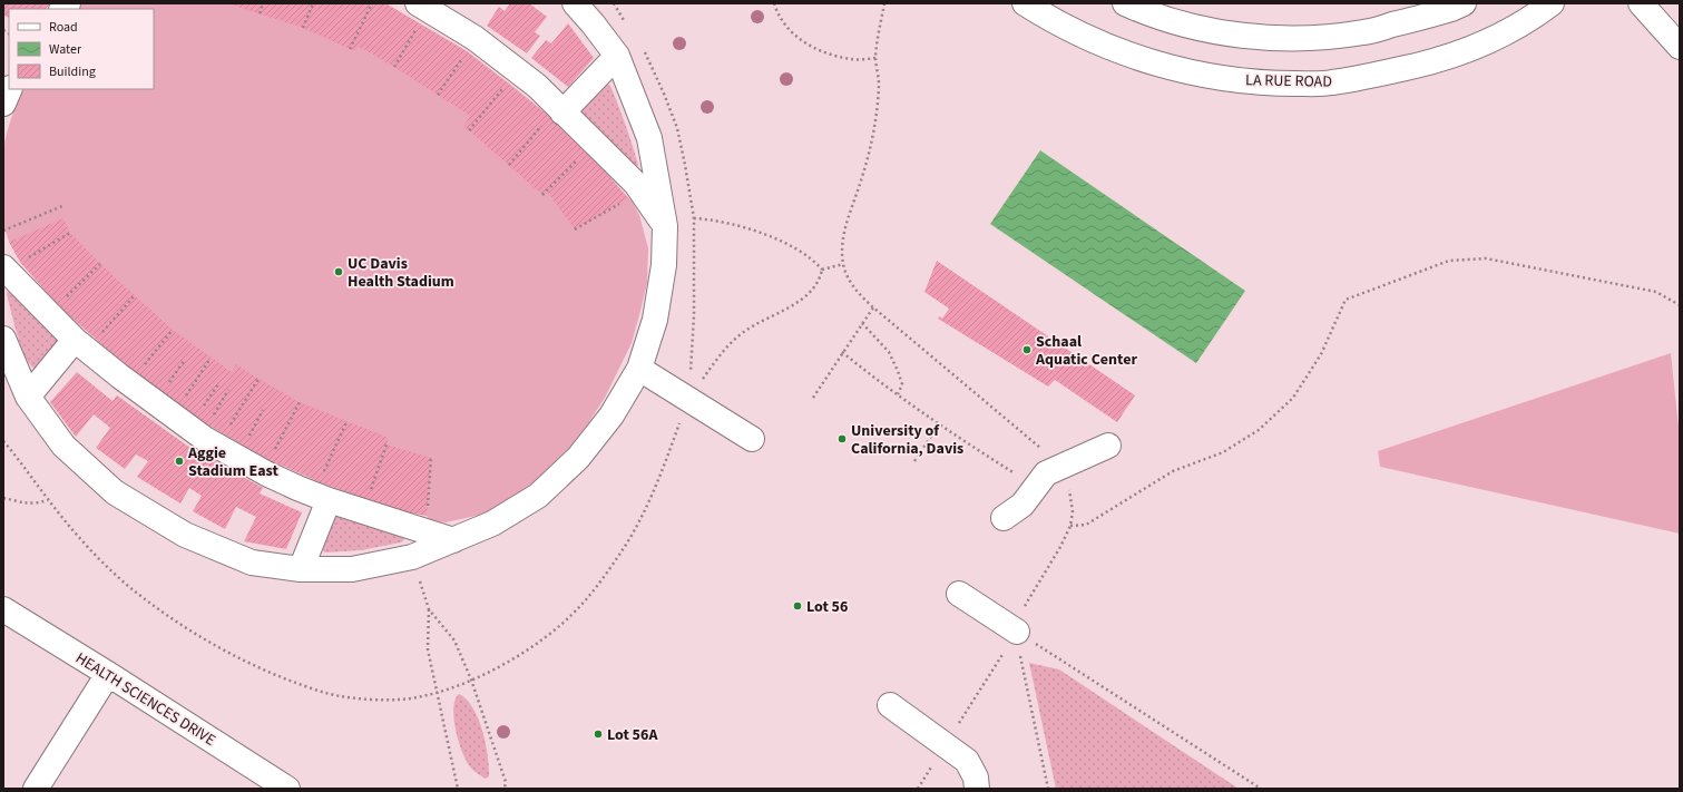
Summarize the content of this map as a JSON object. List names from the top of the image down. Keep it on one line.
{"streets":{"street":["LA RUE ROAD","HEALTH SCIENCES DRIVE"]},"places":["UC Davis Health Stadium","Schaal Aquatic Center","University of California, Davis","Aggie Stadium East","Lot 56","Lot 56A"],"legend":["Road","Water","Building"]}
